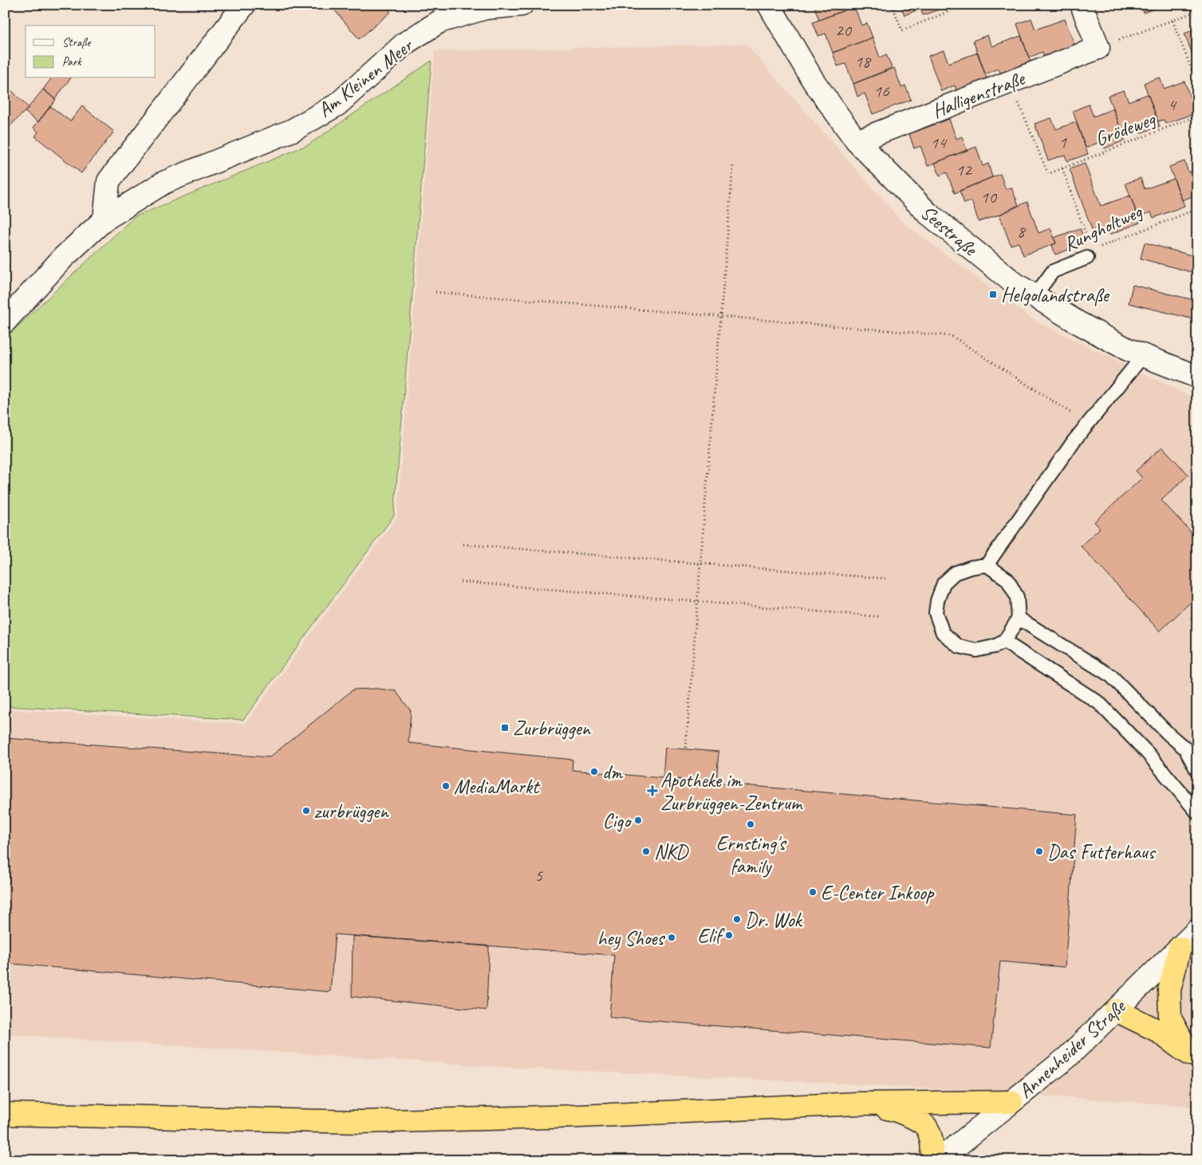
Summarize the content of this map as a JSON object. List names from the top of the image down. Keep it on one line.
{"streets":{"street":["Am Kleinen Meer","Halligenstraße","Seestraße","Annenheider Straße"],"lane":["Rungholtweg"],"path":["Grödeweg"]},"crossings":[["Halligenstraße","Grödeweg"],["Halligenstraße","Seestraße"],["Rungholtweg","Seestraße"]],"places":{"transit":["Helgolandstraße","Zurbrüggen"],"other":["dm","MediaMarkt","zurbrüggen","Cigo","Ernsting's family","NKD","Das Futterhaus","E-Center Inkoop","Dr. Wok","Elif","hey Shoes"],"health":["Apotheke im Zurbrüggen-Zentrum"]},"house_numbers":["20","18","16","4","1","14","12","10","8","5"],"legend":["Straße","Park"]}
